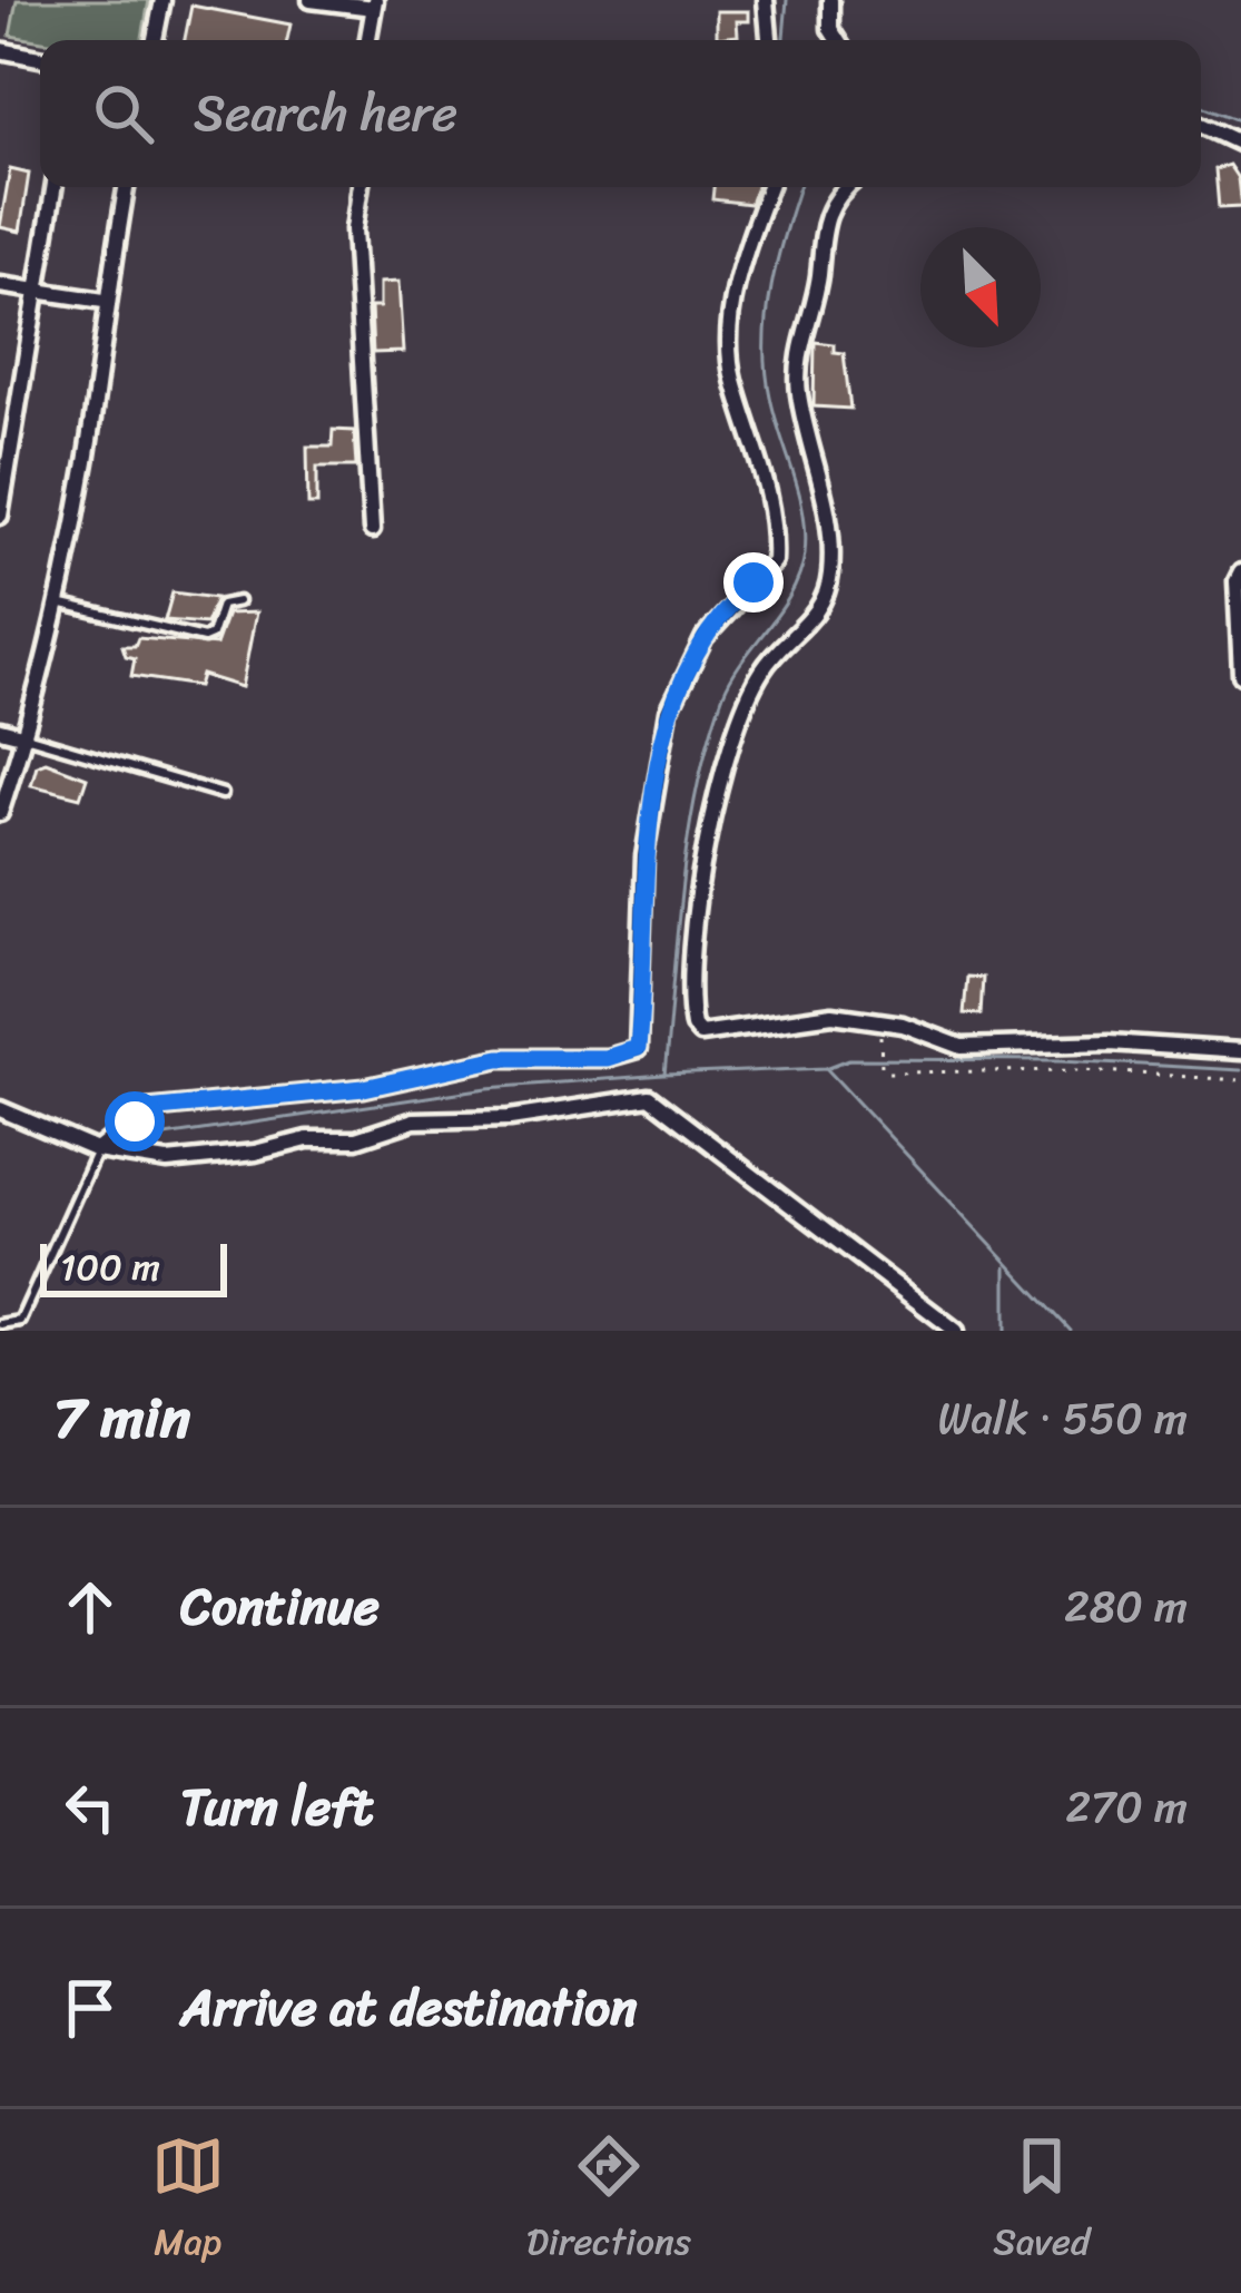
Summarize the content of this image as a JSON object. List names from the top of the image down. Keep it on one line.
{"scale_bar":"100 m","north":"bottom right","page":{"search":"Search here","scale":"100 m","heading":["7 min","Walk · 550 m"],"list":[["Continue","280 m"],["Turn left","270 m"],"Arrive at destination"],"nav":["Map","Directions","Saved"]}}
